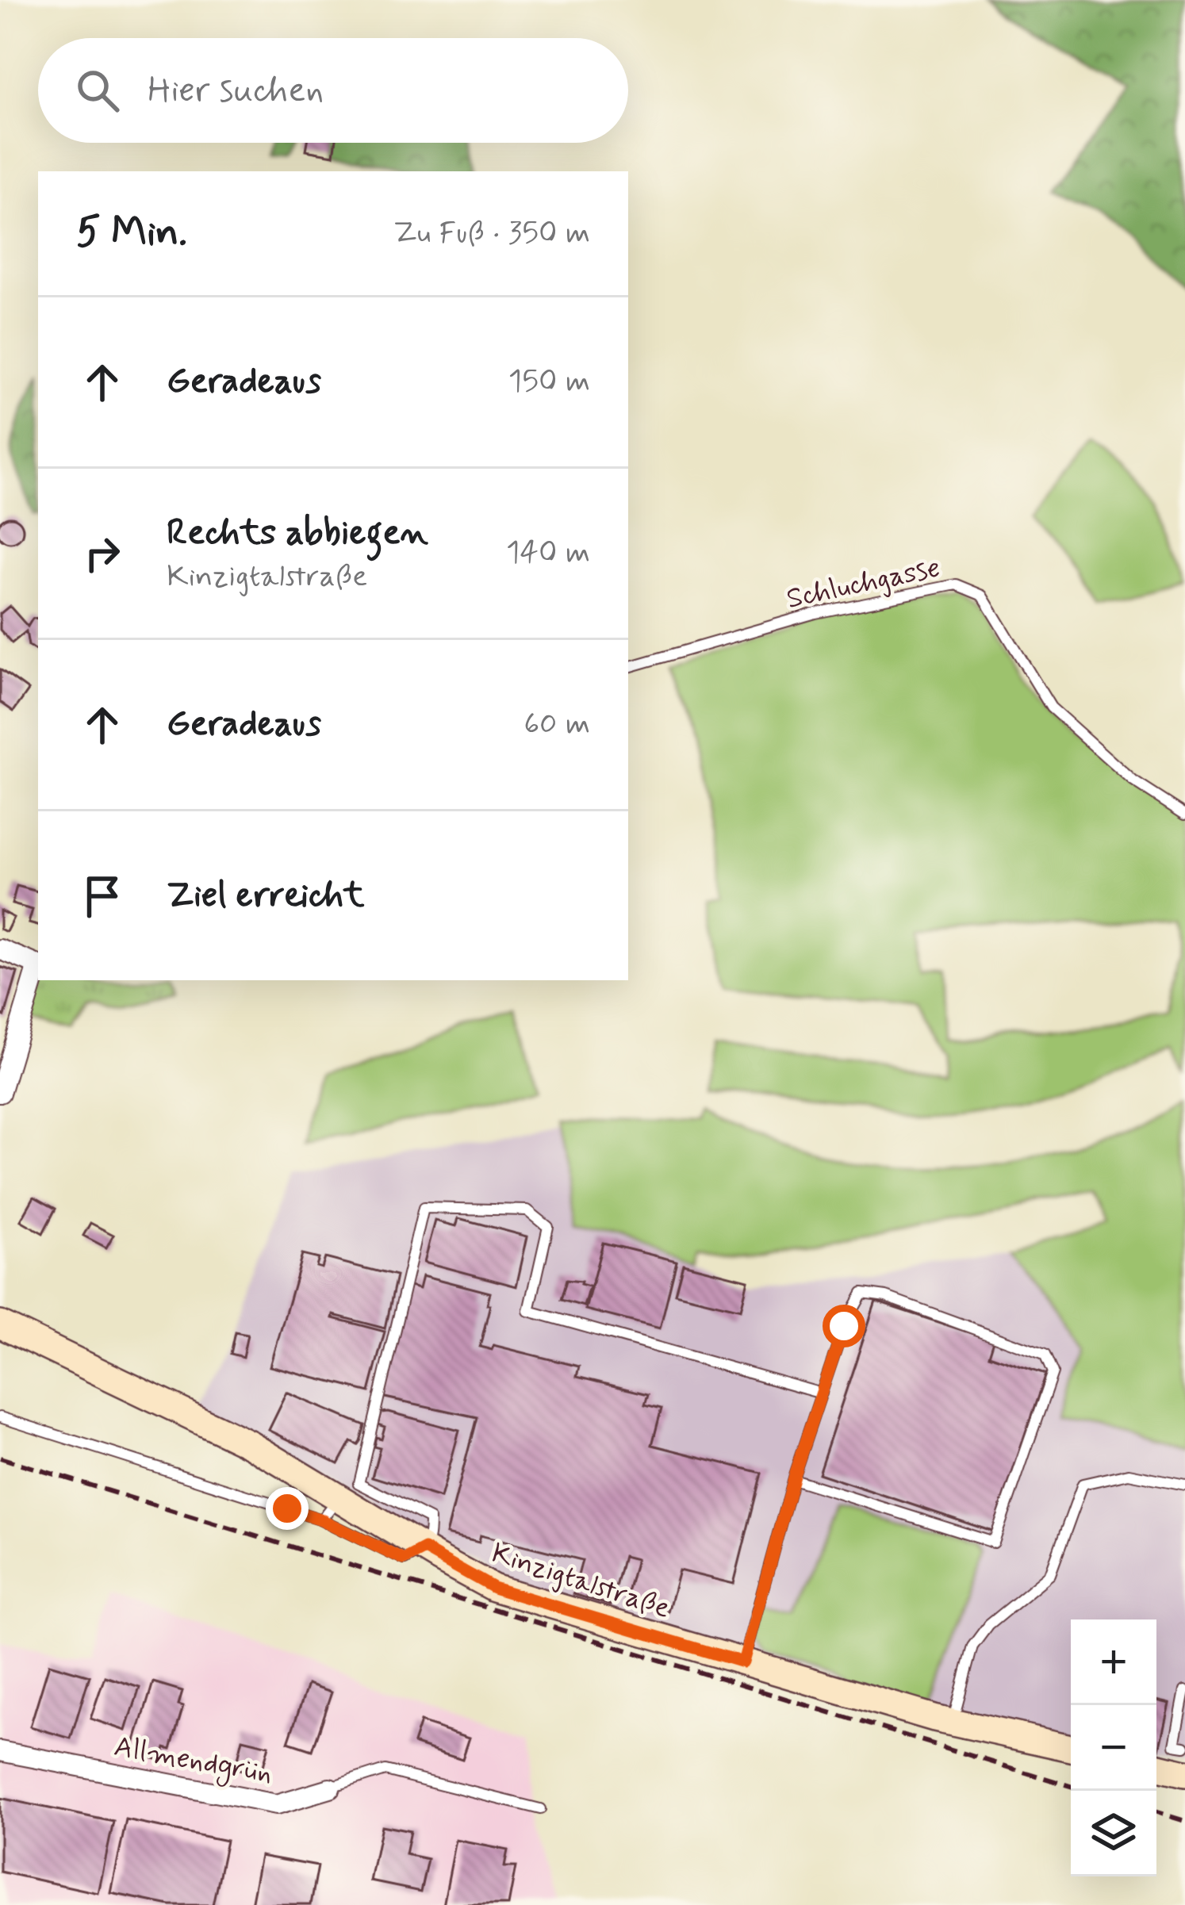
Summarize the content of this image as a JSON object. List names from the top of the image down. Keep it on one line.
{"streets":{"main road":["Kinzigtalstraße"],"street":["Allmendgrün"],"lane":["Schluchgasse"]},"page":{"search":"Hier suchen","heading":["5 Min.","Zu Fuß · 350 m"],"list":[["Geradeaus","150 m"],["Rechts abbiegen","Kinzigtalstraße","140 m"],["Geradeaus","60 m"],"Ziel erreicht"],"map_buttons":["+","−"]}}
